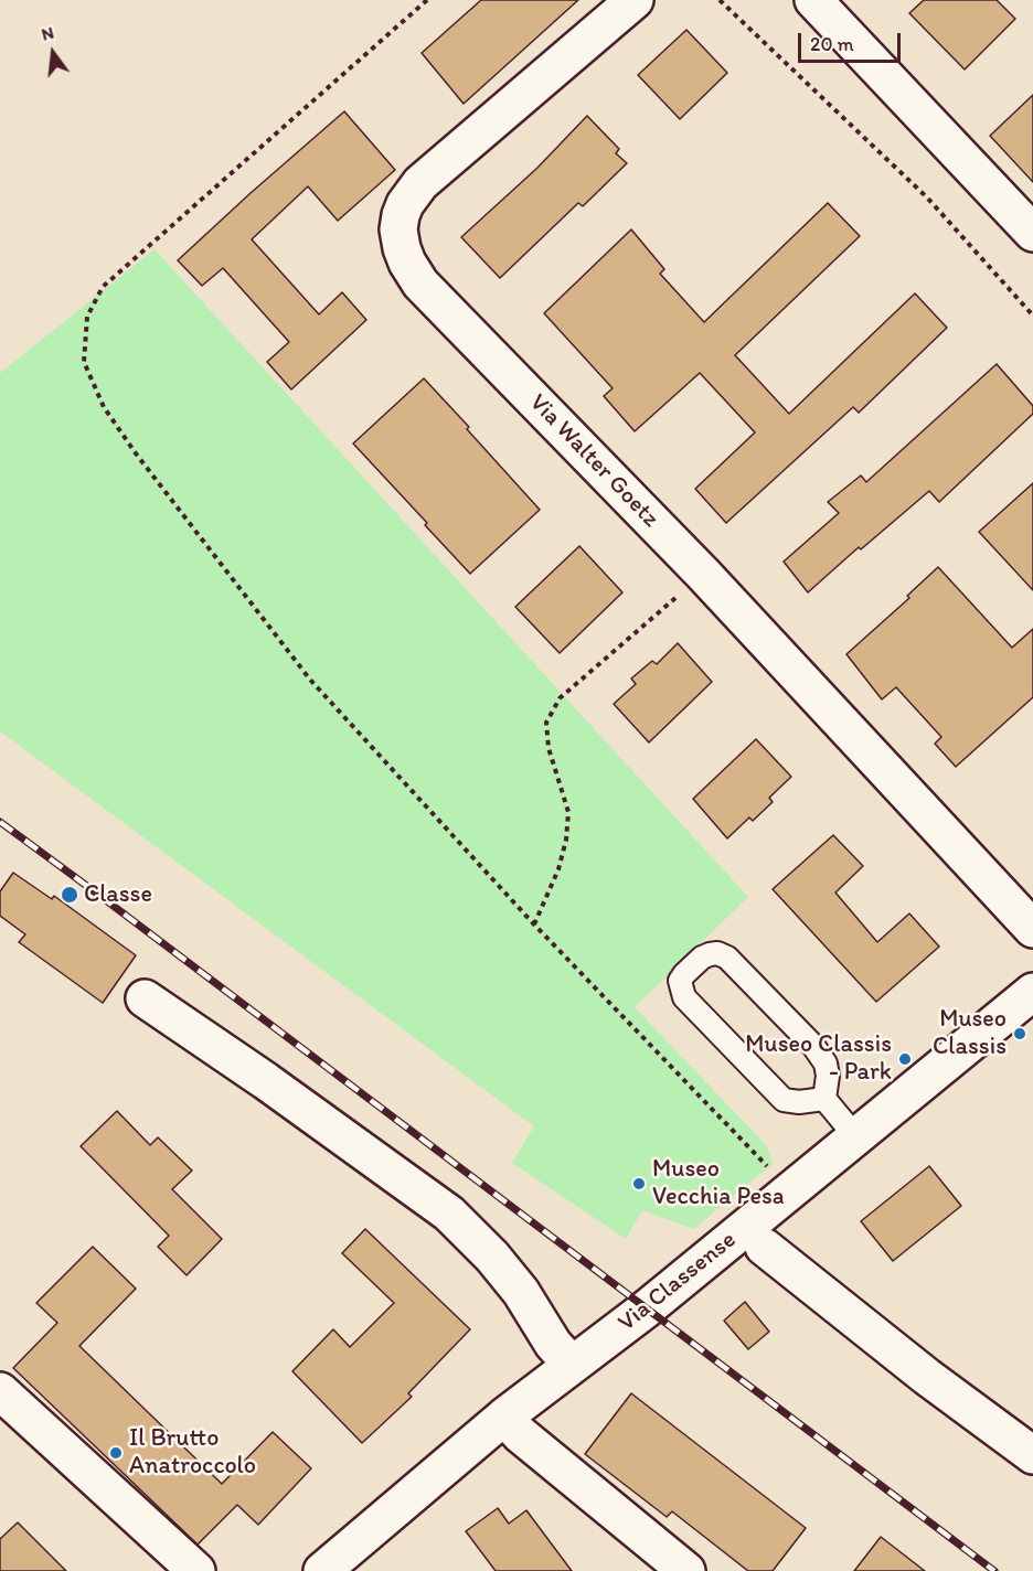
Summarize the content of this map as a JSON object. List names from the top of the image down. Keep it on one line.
{"streets":{"street":["Via Walter Goetz","Via Classense"]},"places":["Classe","Museo Classis","Museo Classis - Park","Museo Vecchia Pesa","Il Brutto Anatroccolo"],"scale_bar":"20 m","north":"top"}
